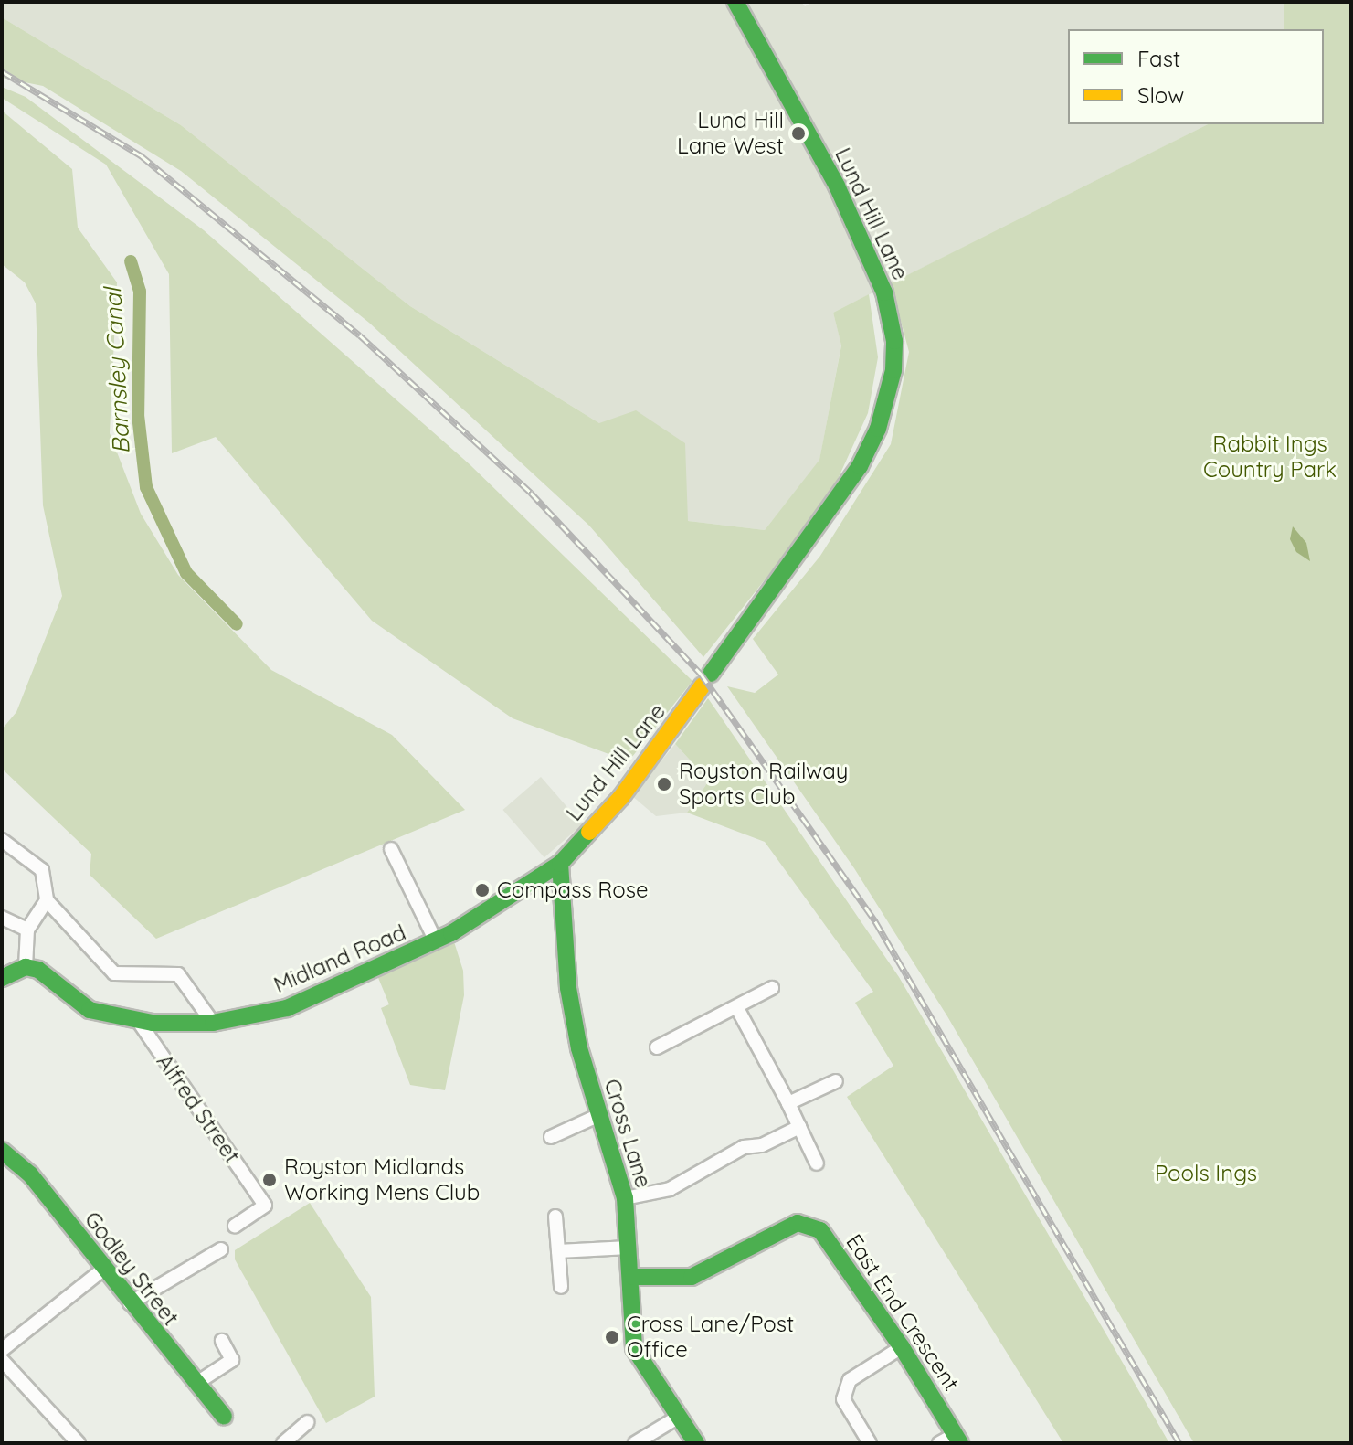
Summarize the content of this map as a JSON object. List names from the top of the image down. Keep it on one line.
{"streets":{"main road":["Lund Hill Lane","Midland Road","Cross Lane","Godley Street","East End Crescent"],"street":["Alfred Street"]},"crossings":[["Lund Hill Lane","Midland Road"],["Lund Hill Lane","Cross Lane"],["Midland Road","Alfred Street"],["Midland Road","Cross Lane"],["Cross Lane","East End Crescent"]],"water":["Barnsley Canal"],"parks":["Rabbit Ings Country Park","Pools Ings"],"places":["Lund Hill Lane West","Royston Railway Sports Club","Compass Rose","Royston Midlands Working Mens Club","Cross Lane/Post Office"],"legend":["Fast","Slow"]}
